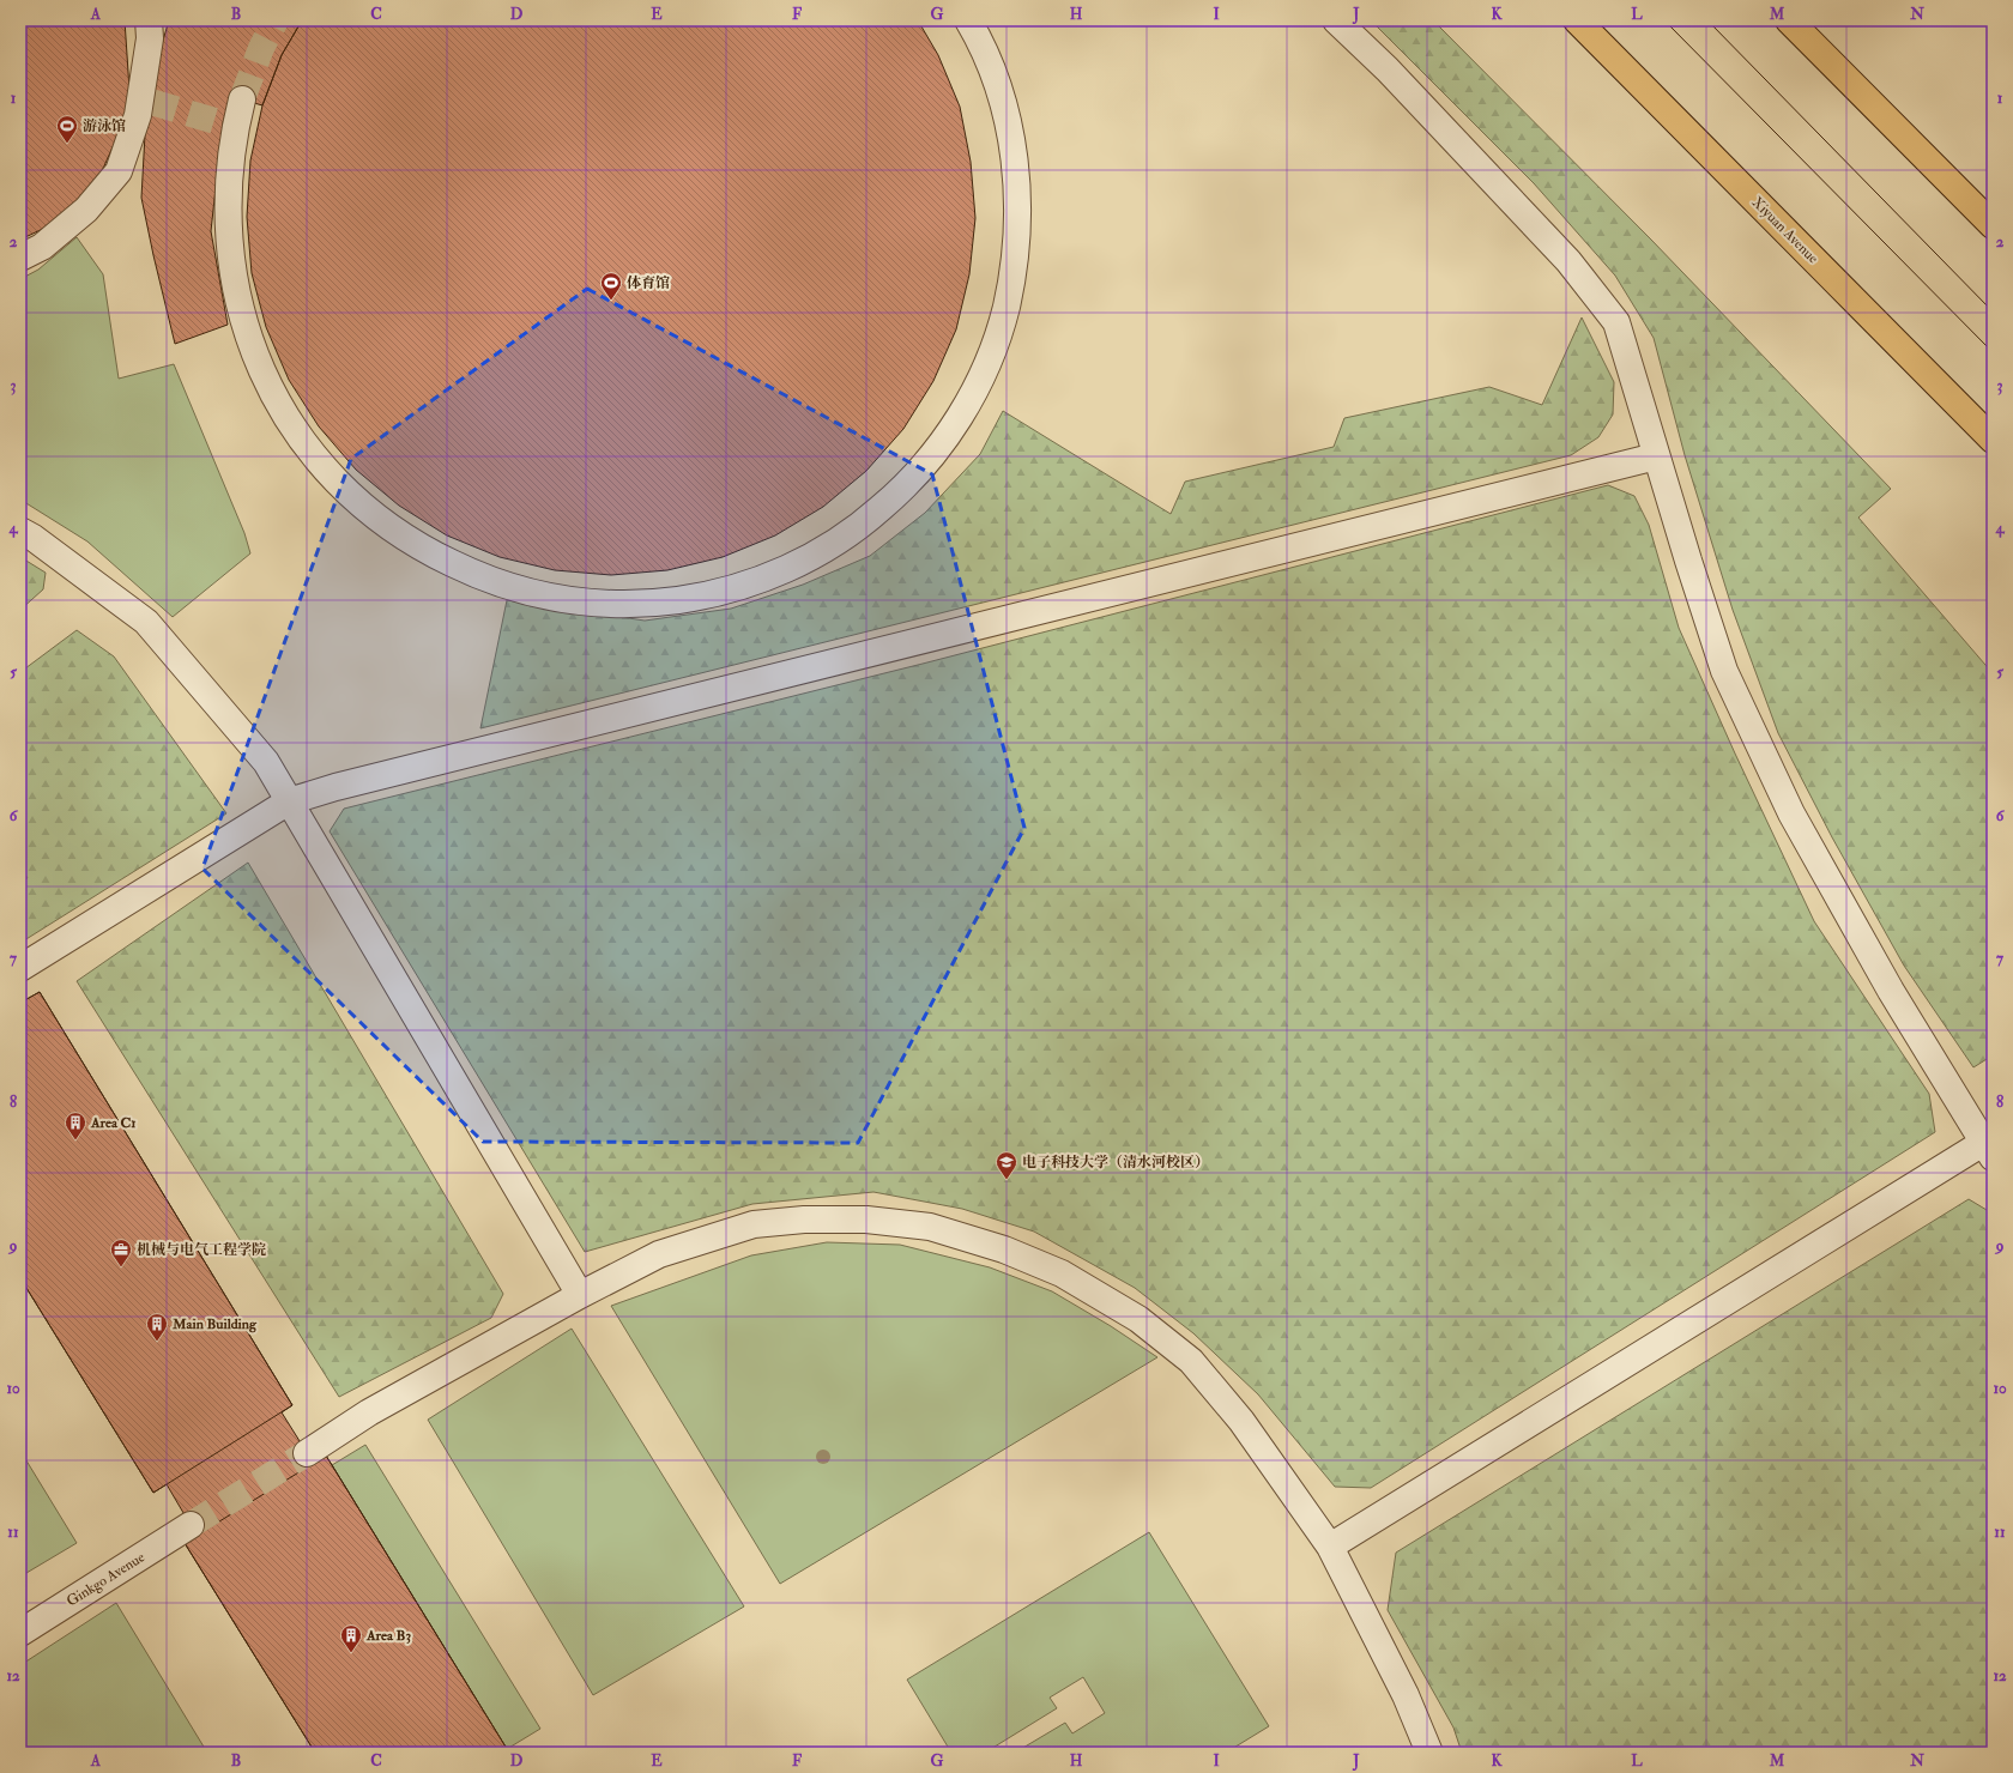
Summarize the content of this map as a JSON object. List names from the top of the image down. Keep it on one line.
{"streets":{"main road":["Xiyuan Avenue"],"street":["Ginkgo Avenue"]},"places":{"sports":["游泳馆","体育馆"],"building":["Area C1","Main Building","Area B3"],"school or university":["电子科技大学（清水河校区）"],"office":["机械与电气工程学院"]},"grid":{"columns":["A","B","C","D","E","F","G","H","I","J","K","L","M","N"],"rows":["1","2","3","4","5","6","7","8","9","10","11","12"]}}
